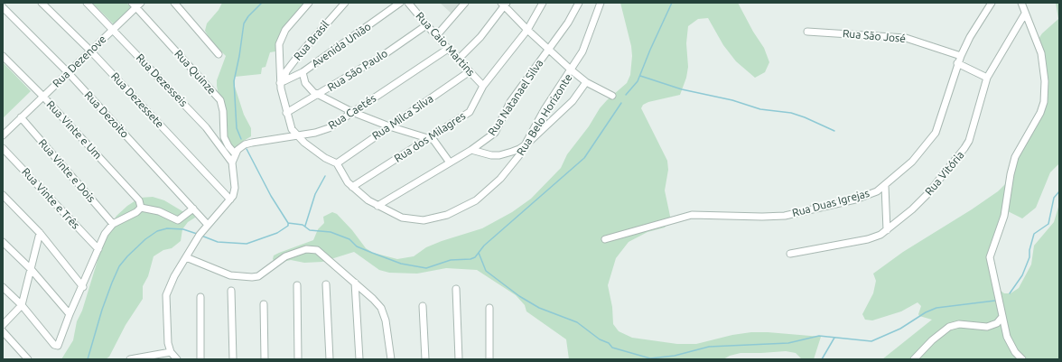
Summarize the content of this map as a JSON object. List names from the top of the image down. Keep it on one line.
{"streets":{"street":["Rua São José","Rua Brasil","Rua Caio Martins","Avenida União","Rua Dezenove","Rua São Paulo","Rua Quinze","Rua Dezesseis","Rua Natanael Silva","Rua Dezessete","Rua Caetés","Rua Dezoito","Rua Belo Horizonte","Rua Milca Silva","Rua Vinte e Um","Rua dos Milagres","Rua Vinte e Dois","Rua Vitória","Rua Vinte e Três","Rua Duas Igrejas"]},"crossings":[["Rua São José","Rua Duas Igrejas"],["Rua Brasil","Avenida União"],["Rua Brasil","Rua Belo Horizonte"],["Rua Caio Martins","Rua São Paulo"],["Rua Caio Martins","Rua Caetés"],["Rua Caio Martins","Rua Milca Silva"],["Rua Caio Martins","Rua dos Milagres"],["Avenida União","Rua Belo Horizonte"],["Rua Dezenove","Rua Quinze"],["Rua Dezenove","Rua Dezesseis"],["Rua Dezenove","Rua Dezessete"],["Rua Dezenove","Rua Dezoito"],["Rua Dezenove","Rua Vinte e Um"],["Rua Dezenove","Rua Vinte e Dois"],["Rua São Paulo","Rua Belo Horizonte"],["Rua Quinze","Rua Caetés"],["Rua Natanael Silva","Rua Belo Horizonte"],["Rua Caetés","Rua Belo Horizonte"],["Rua Belo Horizonte","Rua Milca Silva"],["Rua Belo Horizonte","Rua dos Milagres"]]}
